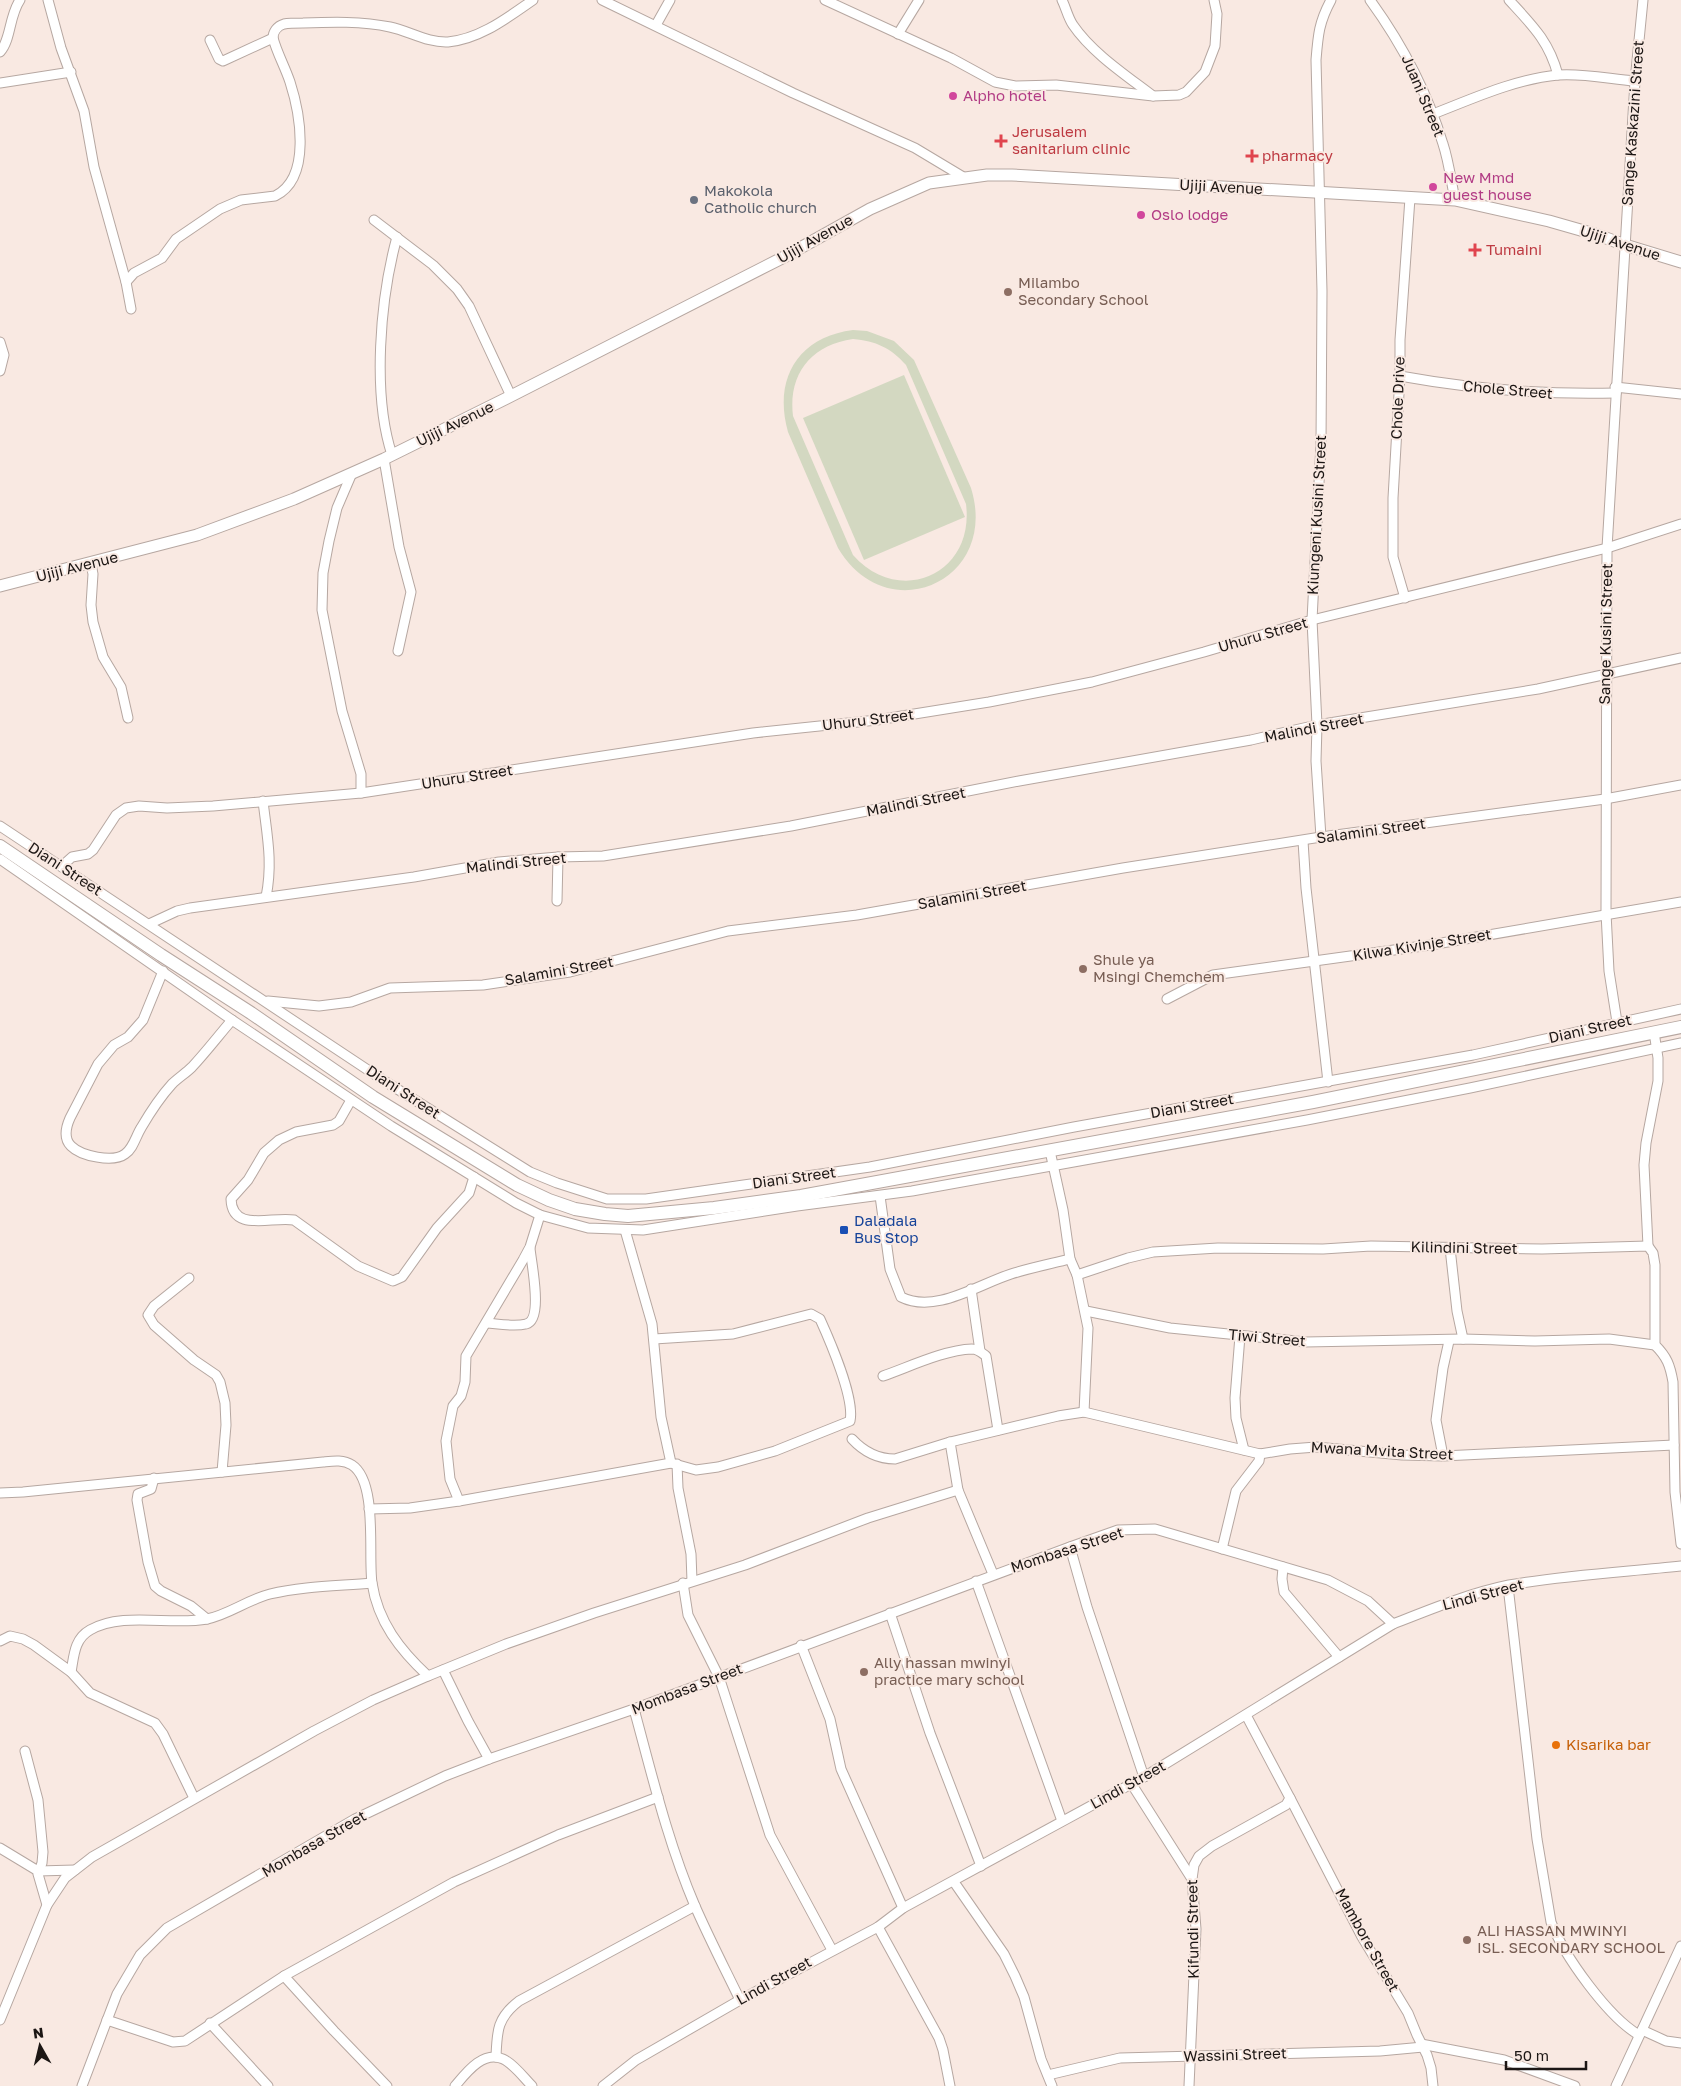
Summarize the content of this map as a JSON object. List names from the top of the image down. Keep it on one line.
{"streets":{"main road":["Ujiji Avenue"],"street":["Juani Street","Sange Kaskazini Street","Chole Street","Chole Drive","Kiungeni Kusini Street","Sange Kusini Street","Uhuru Street","Malindi Street","Salamini Street","Diani Street","Kilwa Kivinje Street","Kilindini Street","Tiwi Street","Mwana Mvita Street","Mombasa Street","Lindi Street","Kifundi Street","Mambore Street","Wassini Street"]},"crossings":[["Juani Street","Ujiji Avenue"],["Sange Kaskazini Street","Ujiji Avenue"],["Sange Kaskazini Street","Sange Kusini Street"],["Ujiji Avenue","Chole Drive"],["Ujiji Avenue","Kiungeni Kusini Street"],["Ujiji Avenue","Sange Kusini Street"],["Chole Street","Chole Drive"],["Chole Street","Sange Kusini Street"],["Chole Drive","Uhuru Street"],["Kiungeni Kusini Street","Uhuru Street"],["Kiungeni Kusini Street","Malindi Street"],["Kiungeni Kusini Street","Salamini Street"],["Sange Kusini Street","Uhuru Street"],["Sange Kusini Street","Malindi Street"],["Sange Kusini Street","Salamini Street"],["Sange Kusini Street","Diani Street"],["Sange Kusini Street","Kilwa Kivinje Street"],["Uhuru Street","Diani Street"],["Malindi Street","Diani Street"],["Salamini Street","Diani Street"],["Mombasa Street","Lindi Street"],["Kifundi Street","Mambore Street"],["Kifundi Street","Wassini Street"],["Mambore Street","Wassini Street"]],"places":{"other":["Alpho hotel","New Mmd guest house","Makokola Catholic church","Oslo lodge","Milambo Secondary School","Shule ya Msingi Chemchem","Ally hassan mwinyi practice mary school","Kisarika bar","ALI HASSAN MWINYI ISL. SECONDARY SCHOOL"],"health":["Jerusalem sanitarium clinic","pharmacy","Tumaini"],"transit":["Daladala Bus Stop"]},"scale_bar":"50 m","north":"top"}
